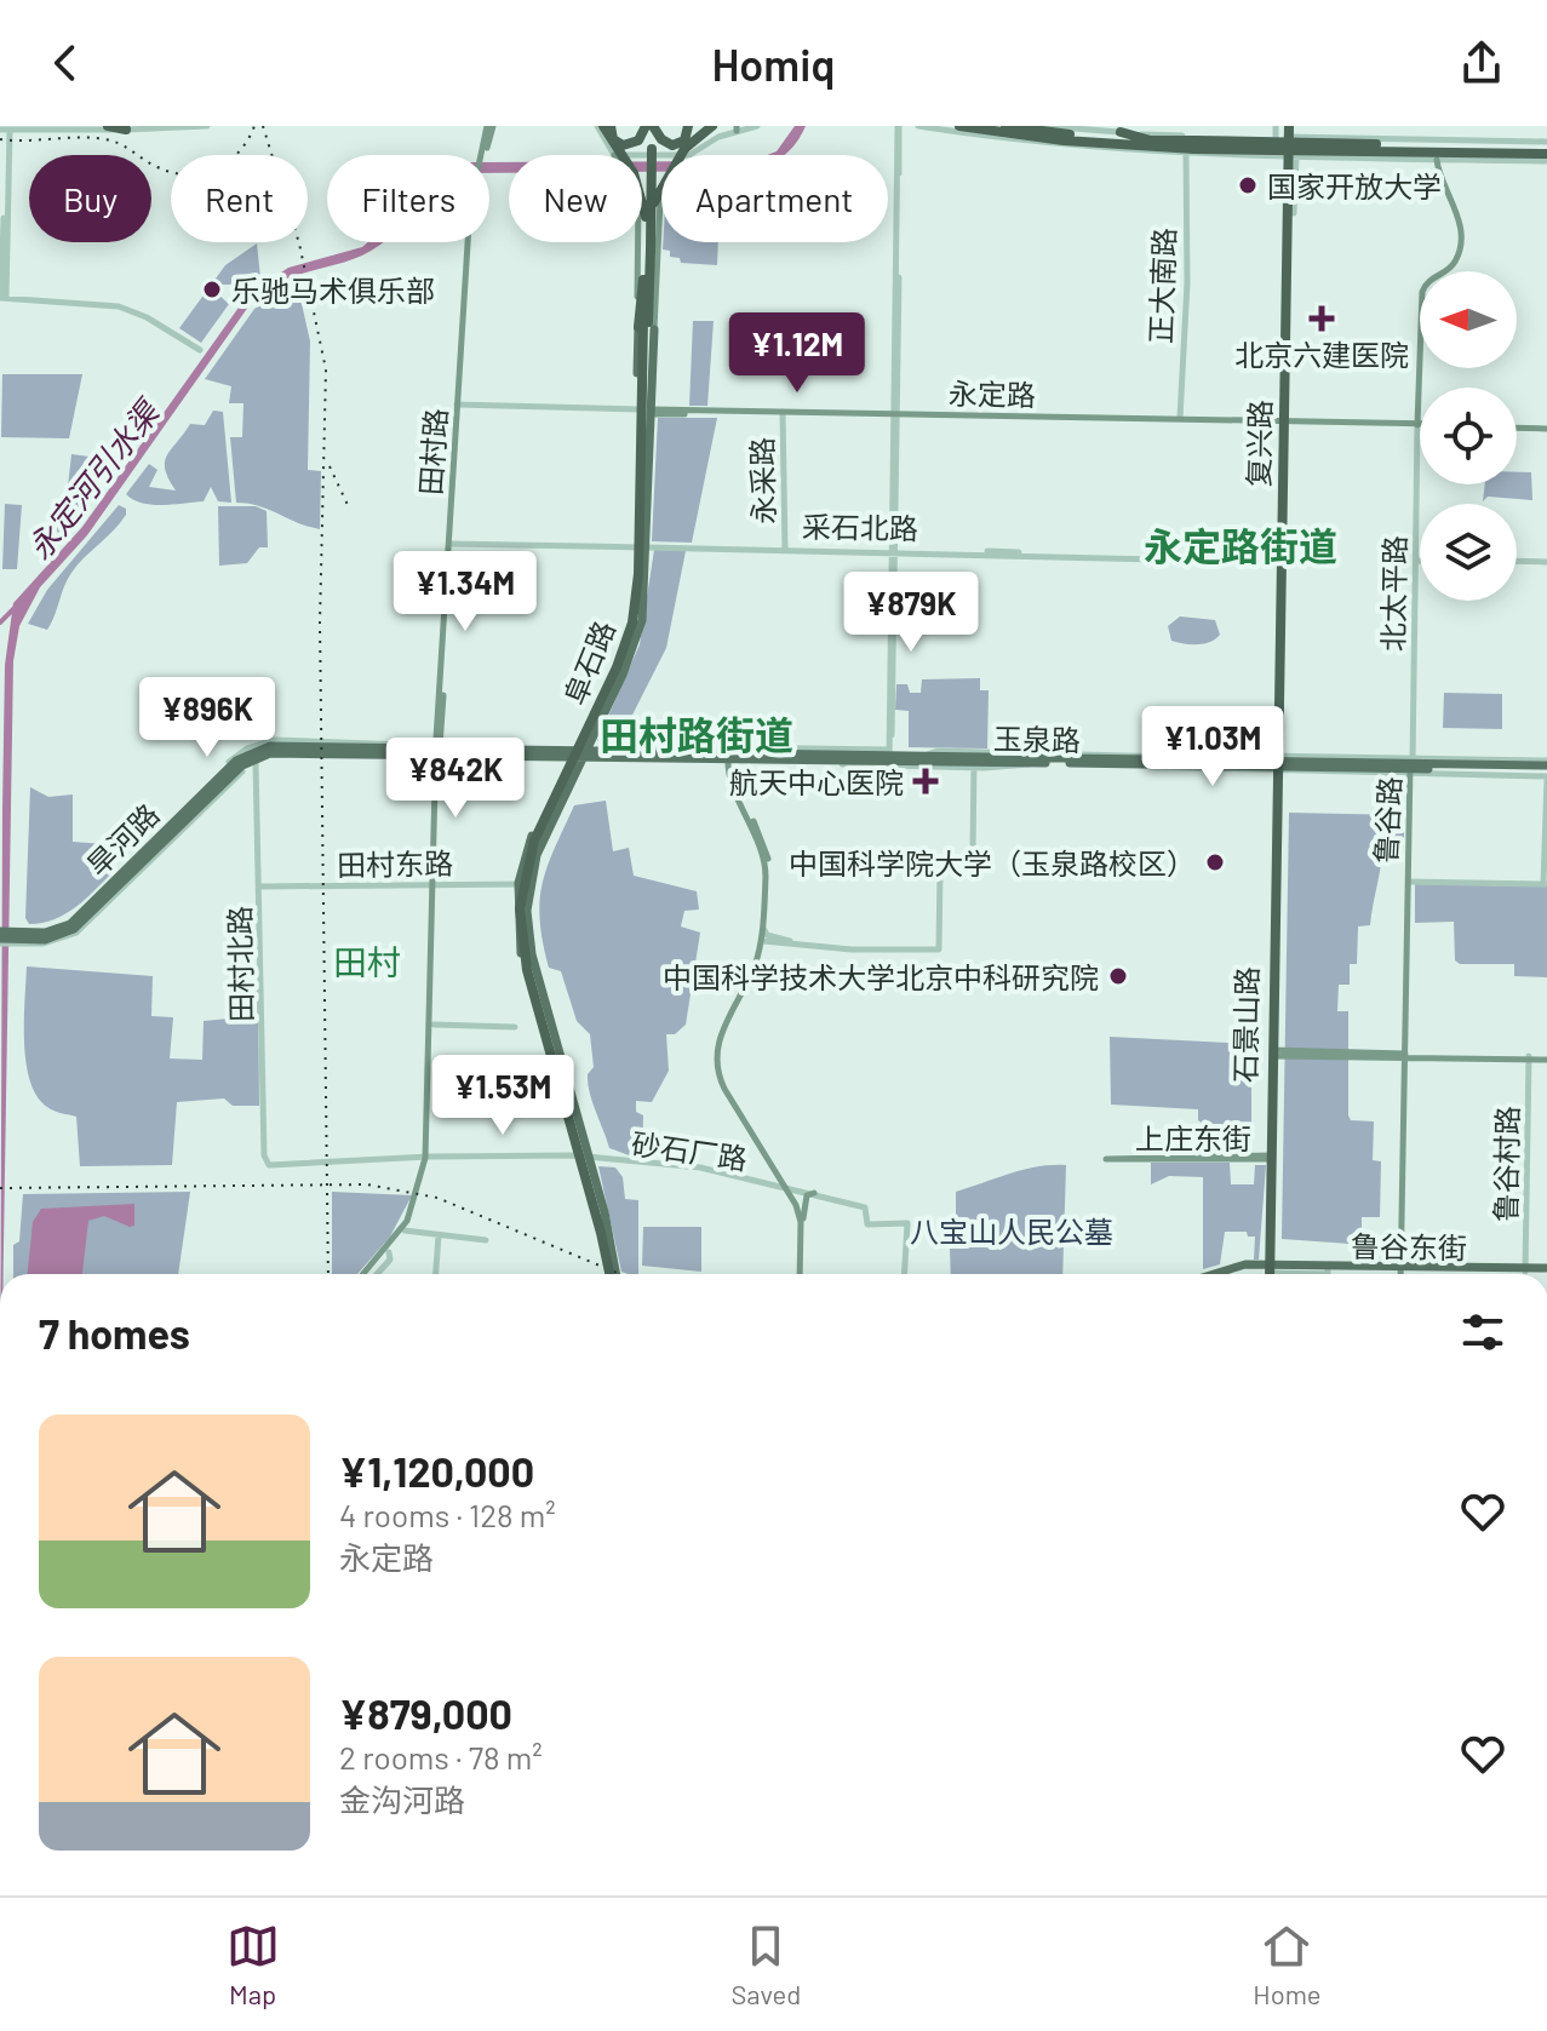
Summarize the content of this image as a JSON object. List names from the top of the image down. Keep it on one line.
{"streets":{"highway":["复兴路","阜石路","石景山路"],"main road":["永定路","田村路","北太平路","玉泉路","鲁谷路","旱河路","上庄东街","鲁谷东街"],"street":["正大南路","永采路","采石北路","田村东路","田村北路","砂石厂路","鲁谷村路"]},"crossings":[["正大南路","永定路"],["永定路","复兴路"],["永定路","田村路"],["永定路","永采路"],["永定路","北太平路"],["永定路","阜石路"],["复兴路","采石北路"],["复兴路","玉泉路"],["复兴路","石景山路"],["田村路","采石北路"],["田村路","旱河路"],["田村路","田村东路"],["田村路","砂石厂路"],["永采路","采石北路"],["采石北路","阜石路"],["北太平路","玉泉路"],["北太平路","鲁谷路"],["阜石路","玉泉路"],["阜石路","旱河路"],["阜石路","田村东路"],["阜石路","砂石厂路"],["玉泉路","鲁谷路"],["玉泉路","旱河路"],["玉泉路","石景山路"],["鲁谷路","鲁谷东街"],["旱河路","田村北路"],["田村东路","田村北路"],["田村北路","砂石厂路"],["石景山路","上庄东街"],["石景山路","鲁谷东街"],["鲁谷村路","鲁谷东街"]],"districts":["永定路街道","田村路街道","田村"],"water":["永定河引水渠"],"parks":["八宝山人民公墓"],"places":{"other":["国家开放大学","乐驰马术俱乐部","中国科学院大学（玉泉路校区）","中国科学技术大学北京中科研究院"],"health":["北京六建医院","航天中心医院"]},"north":"left","page":{"header":"Homiq","chip":["Buy","Rent","Filters","New","Apartment"],"price":["¥1.12M","¥1.34M","¥879K","¥896K","¥1.03M","¥842K","¥1.53M"],"heading":"7 homes","list":[{"name":"¥1,120,000","note":"4 rooms · 128 m² · 永定路"},{"name":"¥879,000","note":"2 rooms · 78 m² · 金沟河路"}],"tabs":["Map","Saved","Home"]}}
